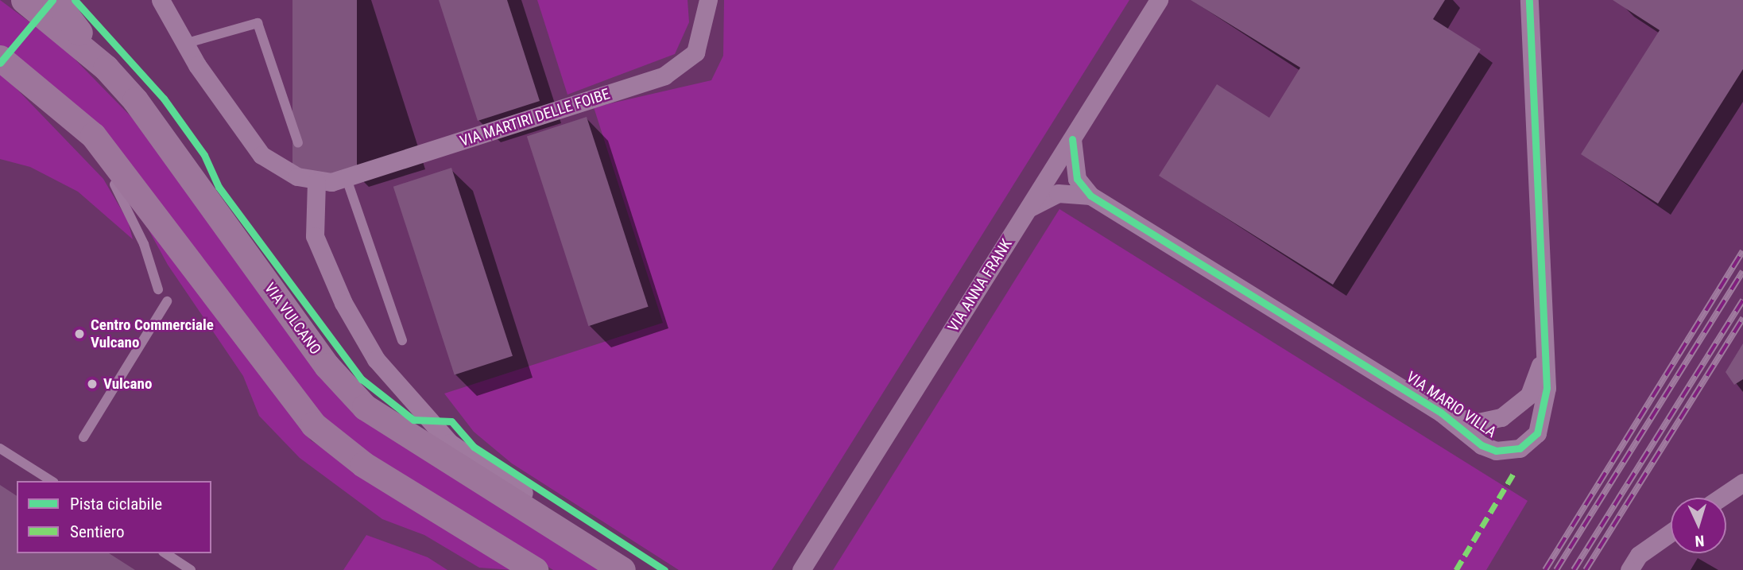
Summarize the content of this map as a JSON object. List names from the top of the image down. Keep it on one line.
{"streets":{"main road":["VIA VULCANO"],"street":["VIA MARTIRI DELLE FOIBE","VIA ANNA FRANK","VIA MARIO VILLA"]},"crossings":[["VIA ANNA FRANK","VIA MARIO VILLA"]],"places":["Centro Commerciale Vulcano","Vulcano"],"legend":["Pista ciclabile","Sentiero"],"north":"bottom"}
